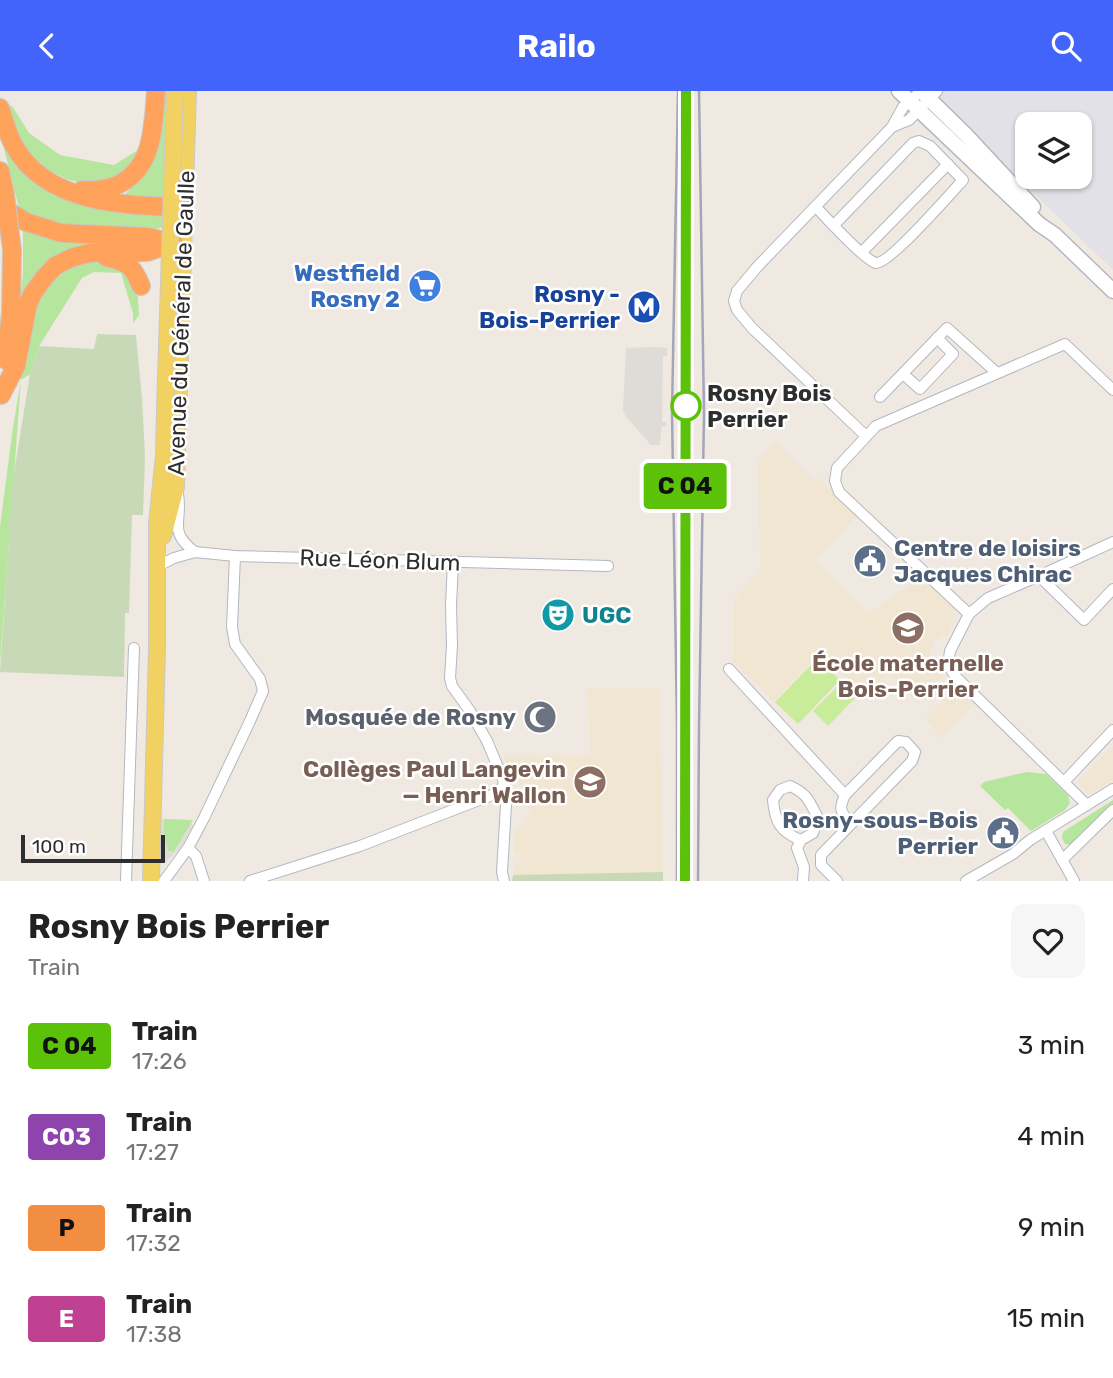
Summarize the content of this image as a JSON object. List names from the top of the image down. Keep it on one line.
{"streets":{"main road":["Avenue du Général de Gaulle"],"street":["Rue Léon Blum"]},"crossings":[["Avenue du Général de Gaulle","Rue Léon Blum"]],"places":{"supermarket":["Westfield Rosny 2"],"metro station":["Rosny - Bois-Perrier"],"other":["Rosny Bois Perrier"],"public building":["Centre de loisirs Jacques Chirac","Rosny-sous-Bois Perrier"],"theatre":["UGC"],"school or university":["École maternelle Bois-Perrier","Collèges Paul Langevin — Henri Wallon"],"mosque":["Mosquée de Rosny"]},"scale_bar":"100 m","page":{"header":"Railo","on_map":"C 04","scale":"100 m","heading":["Rosny Bois Perrier","Train"],"list":[{"mark":"C 04","name":"Train","note":"17:26","value":"3 min"},{"mark":"C03","name":"Train","note":"17:27","value":"4 min"},{"mark":"P","name":"Train","note":"17:32","value":"9 min"},{"mark":"E","name":"Train","note":"17:38","value":"15 min"}]}}
